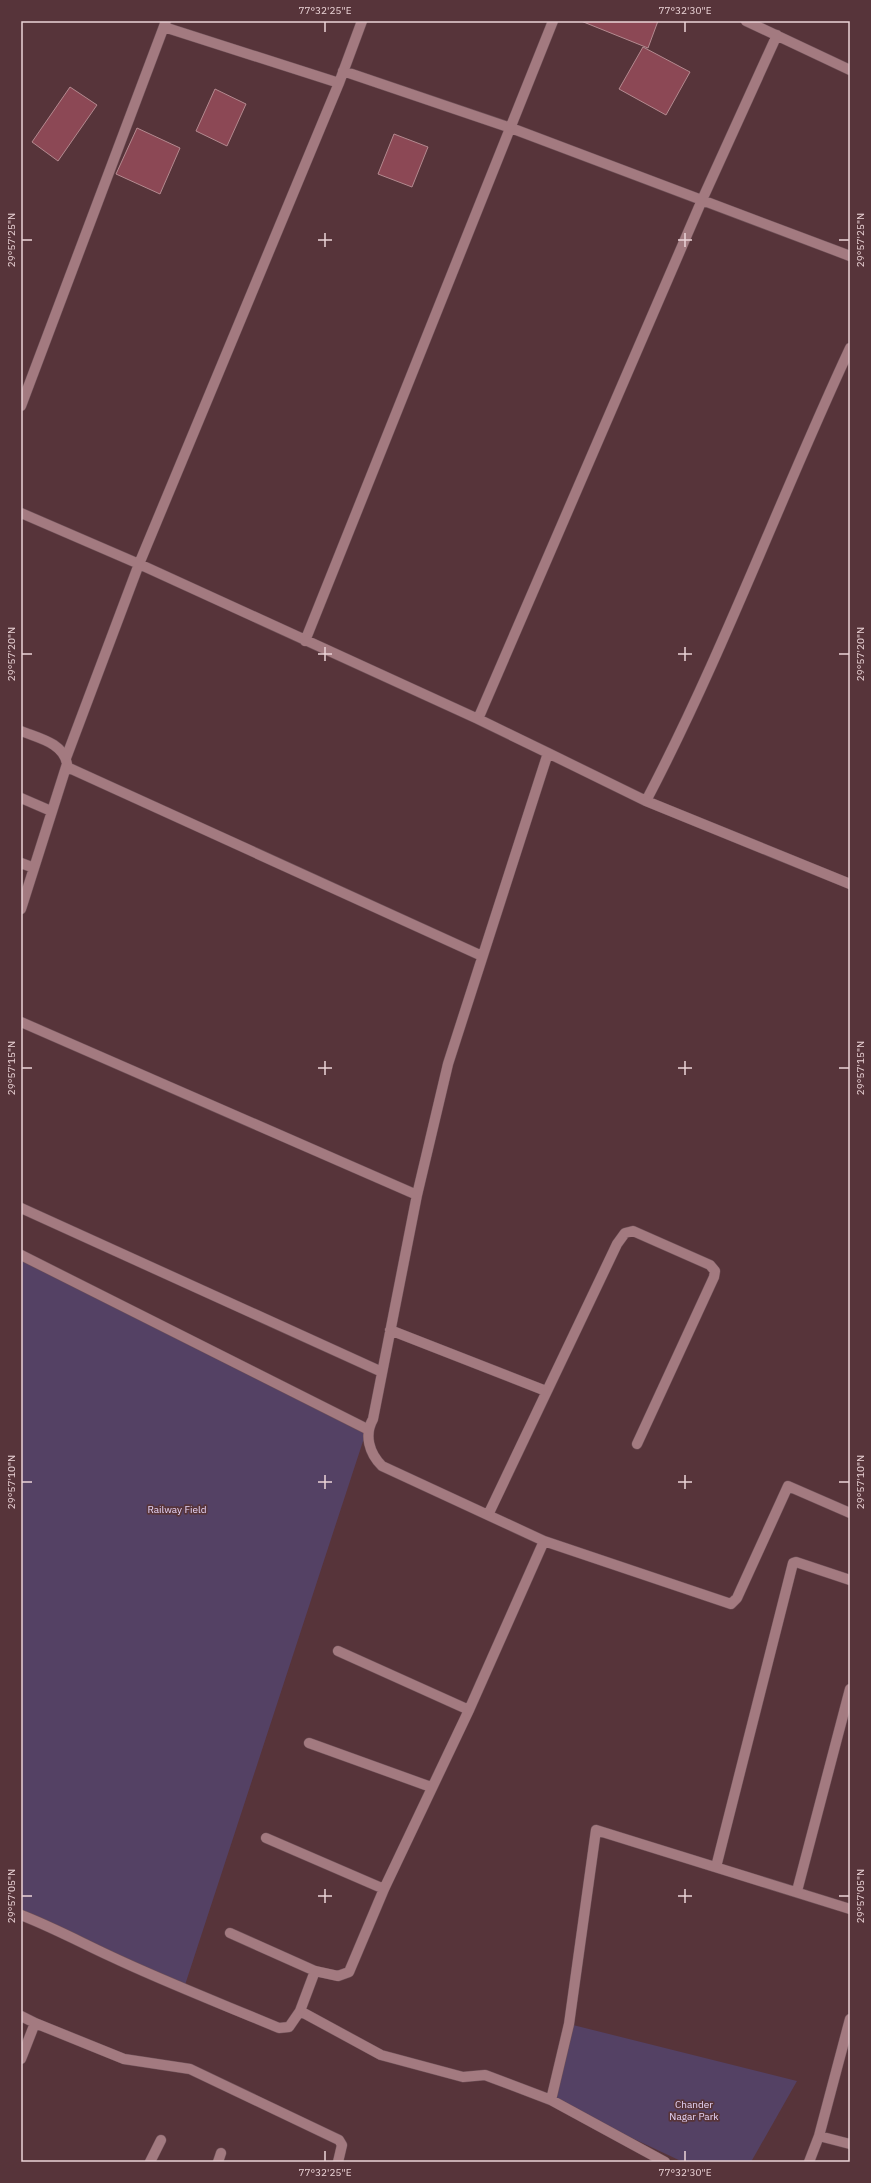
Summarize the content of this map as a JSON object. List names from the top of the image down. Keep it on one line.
{"parks":["Railway Field","Chander Nagar Park"],"coordinates":["77°32'25\"E","77°32'30\"E","29°57'25\"N","29°57'20\"N","29°57'15\"N","29°57'10\"N","29°57'05\"N"]}
